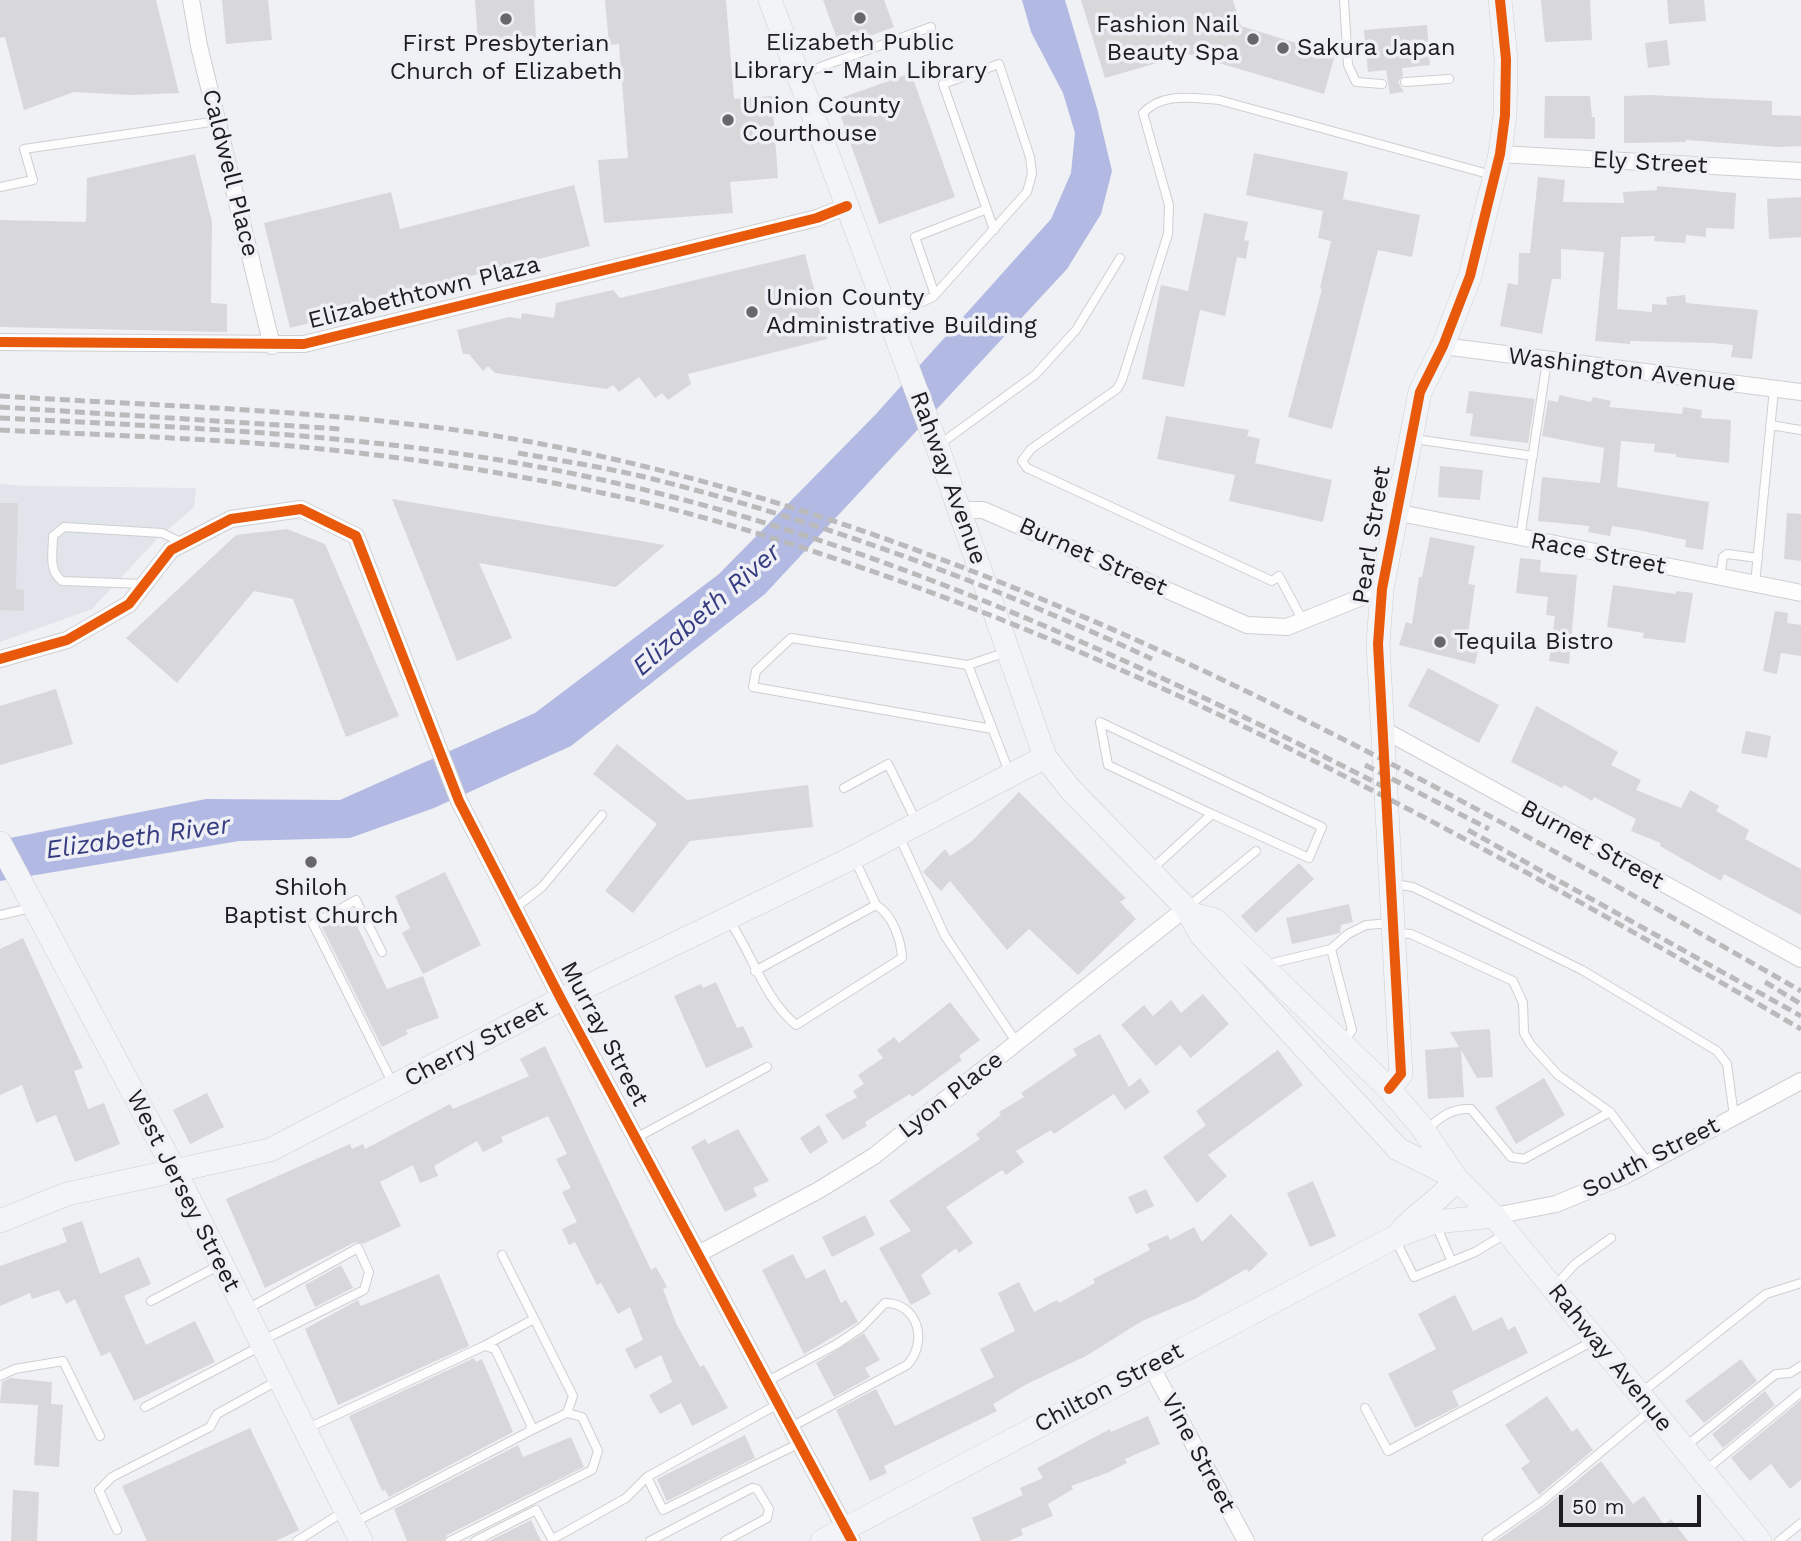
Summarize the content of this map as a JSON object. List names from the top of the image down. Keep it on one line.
{"streets":{"main road":["Rahway Avenue","Pearl Street","Cherry Street","West Jersey Street","Chilton Street"],"street":["Ely Street","Caldwell Place","Elizabethtown Plaza","Washington Avenue","Race Street","Burnet Street","Murray Street","Lyon Place","South Street","Vine Street"]},"crossings":[["Ely Street","Pearl Street"],["Caldwell Place","Elizabethtown Plaza"],["Elizabethtown Plaza","Rahway Avenue"],["Washington Avenue","Pearl Street"],["Rahway Avenue","Pearl Street"],["Rahway Avenue","Burnet Street"],["Rahway Avenue","Cherry Street"],["Rahway Avenue","Lyon Place"],["Rahway Avenue","South Street"],["Rahway Avenue","Chilton Street"],["Pearl Street","Race Street"],["Pearl Street","Burnet Street"],["Murray Street","Cherry Street"],["Murray Street","Lyon Place"],["Murray Street","Chilton Street"],["Cherry Street","West Jersey Street"],["South Street","Chilton Street"],["Chilton Street","Vine Street"]],"water":["Elizabeth River"],"places":["Elizabeth Public Library - Main Library","First Presbyterian Church of Elizabeth","Fashion Nail Beauty Spa","Sakura Japan","Union County Courthouse","Union County Administrative Building","Tequila Bistro","Shiloh Baptist Church"],"scale_bar":"50 m"}
